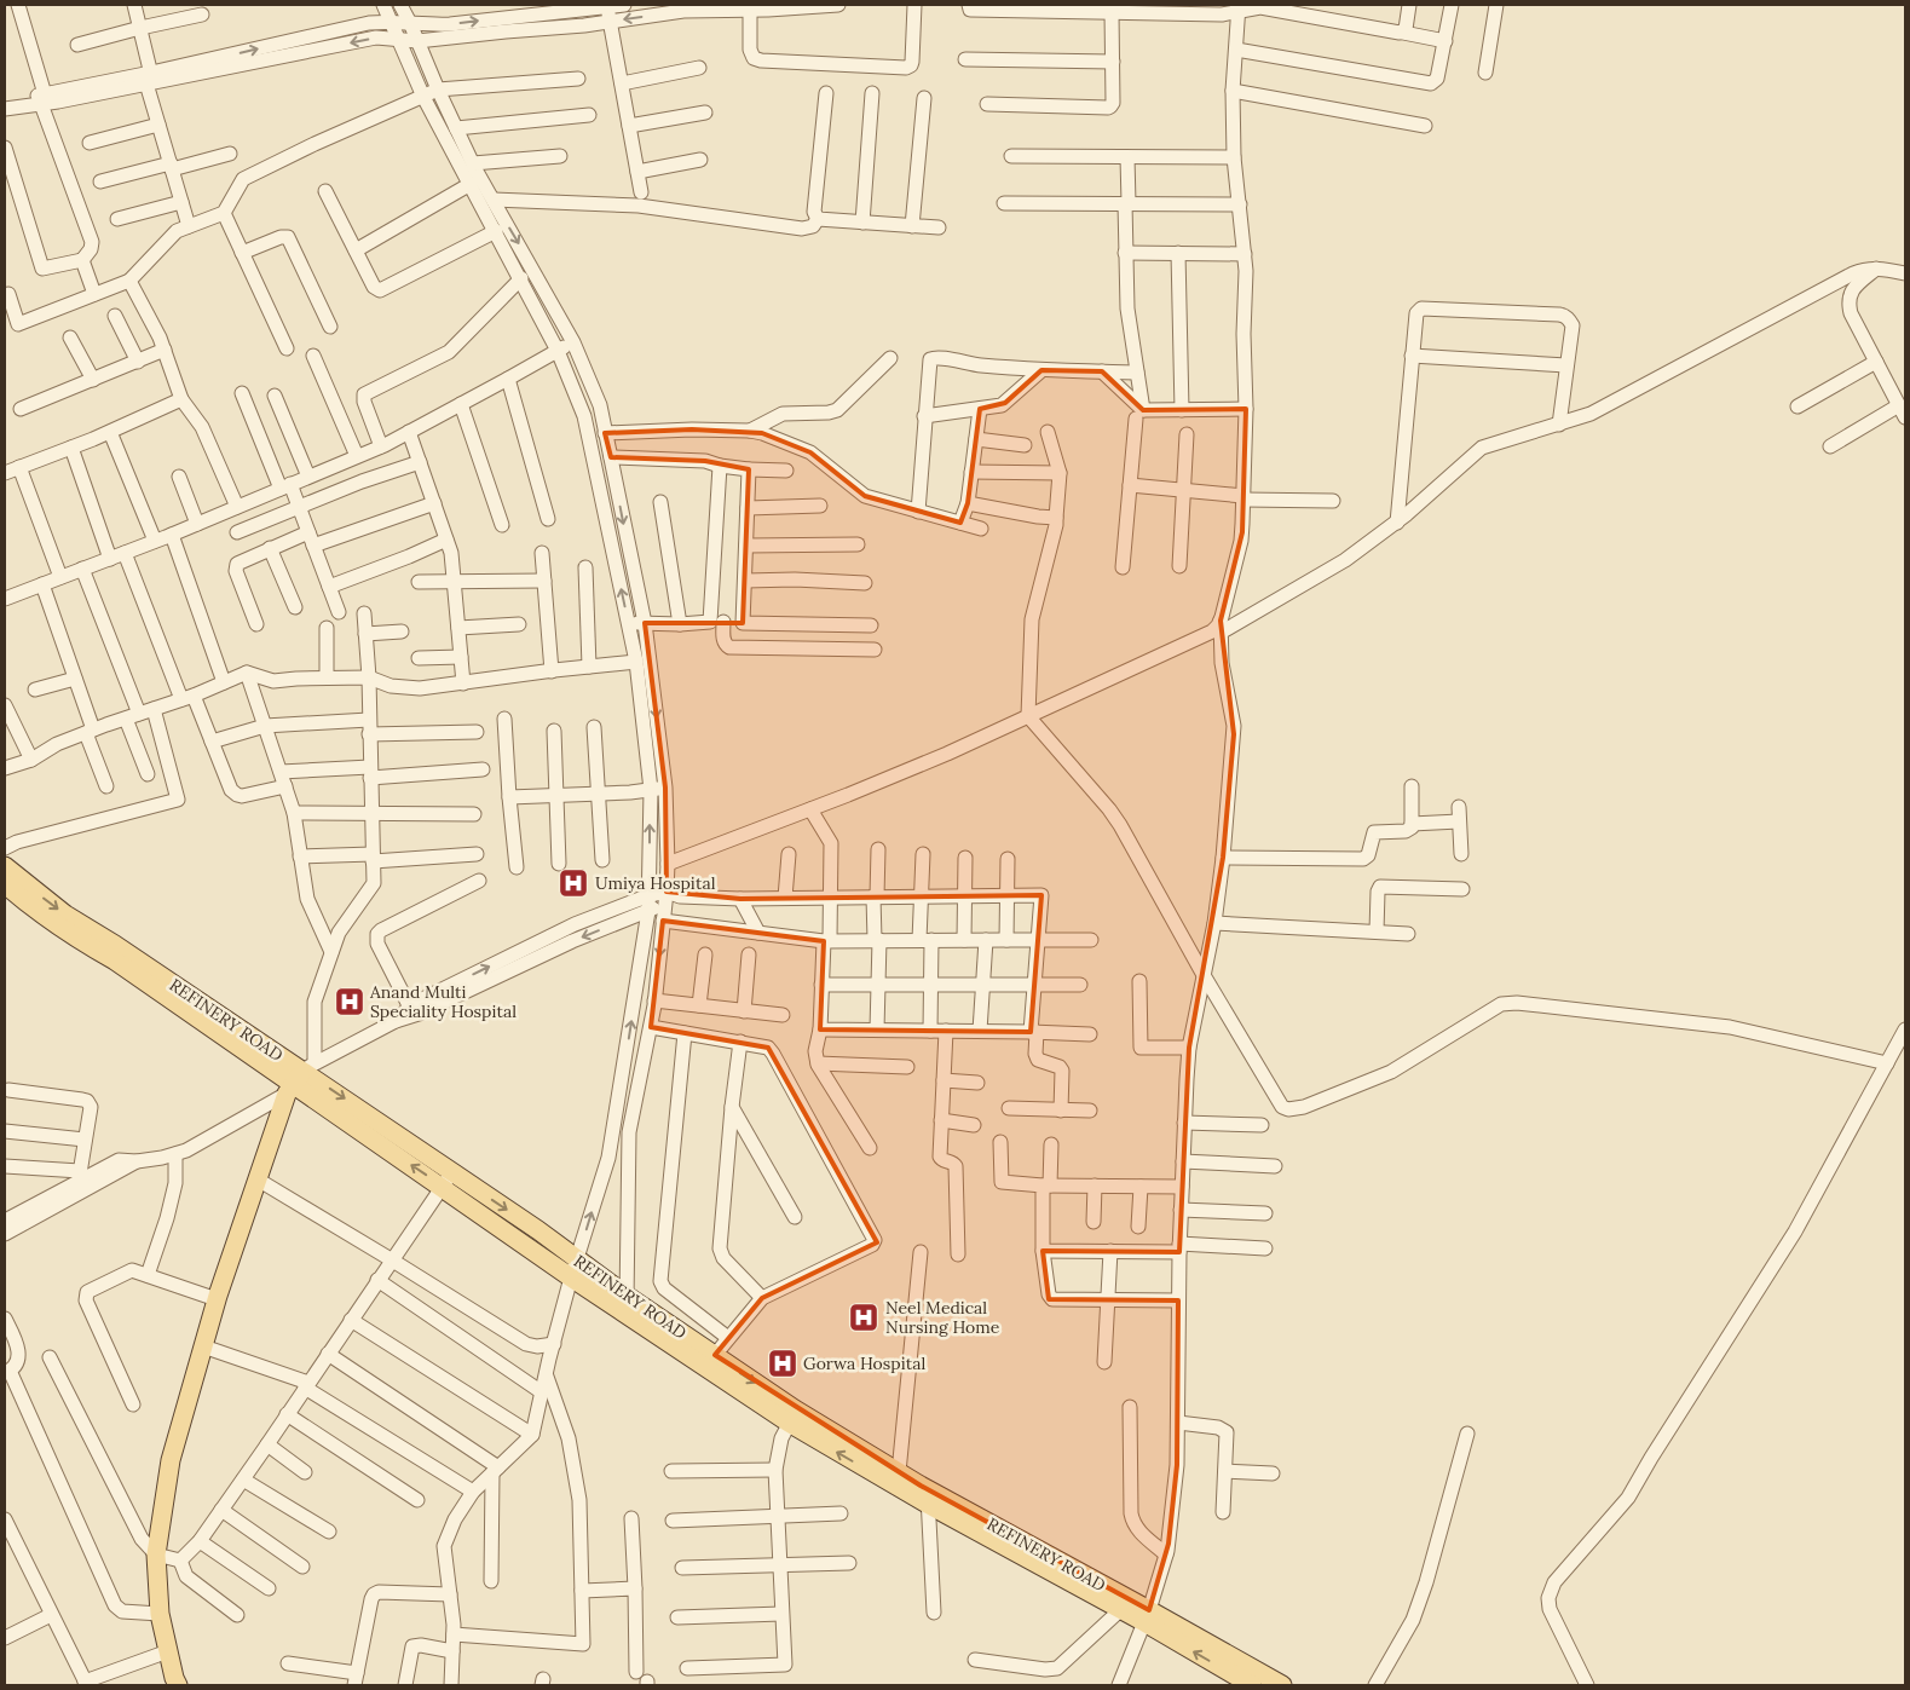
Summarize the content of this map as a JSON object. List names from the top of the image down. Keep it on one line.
{"streets":{"main road":["REFINERY ROAD"]},"places":{"hospital":["Umiya Hospital","Anand Multi Speciality Hospital","Neel Medical Nursing Home","Gorwa Hospital"]}}
